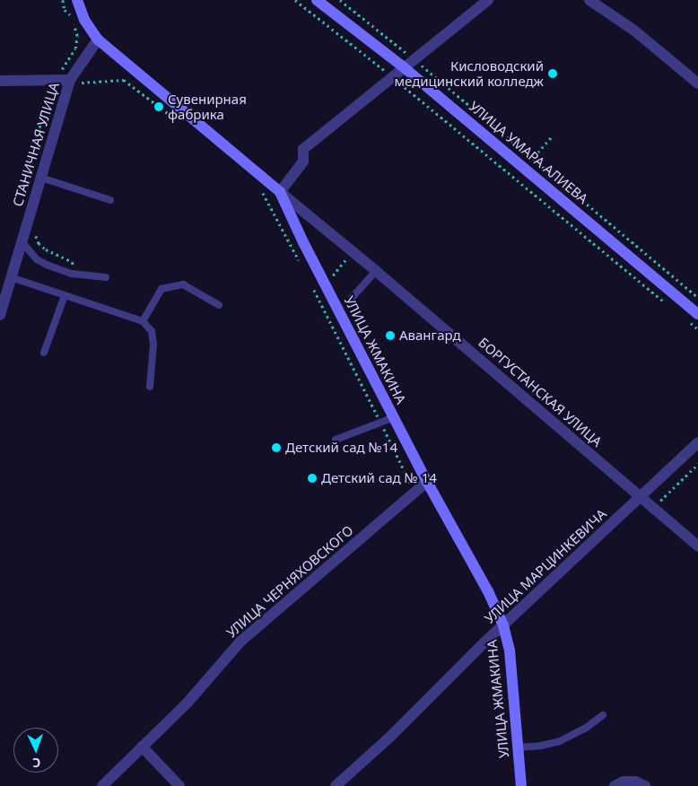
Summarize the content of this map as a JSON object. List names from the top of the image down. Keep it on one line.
{"streets":{"street":["СТАНИЧНАЯ УЛИЦА","УЛИЦА УМАРА АЛИЕВА","УЛИЦА ЖМАКИНА","БОРГУСТАНСКАЯ УЛИЦА","УЛИЦА МАРЦИНКЕВИЧА","УЛИЦА ЧЕРНЯХОВСКОГО"]},"crossings":[["СТАНИЧНАЯ УЛИЦА","УЛИЦА ЖМАКИНА"],["УЛИЦА ЖМАКИНА","БОРГУСТАНСКАЯ УЛИЦА"],["УЛИЦА ЖМАКИНА","УЛИЦА МАРЦИНКЕВИЧА"],["УЛИЦА ЖМАКИНА","УЛИЦА ЧЕРНЯХОВСКОГО"],["БОРГУСТАНСКАЯ УЛИЦА","УЛИЦА МАРЦИНКЕВИЧА"]],"places":["Кисловодский медицинский колледж","Сувенирная фабрика","Авангард","Детский сад №14","Детский сад № 14"],"north":"bottom"}
